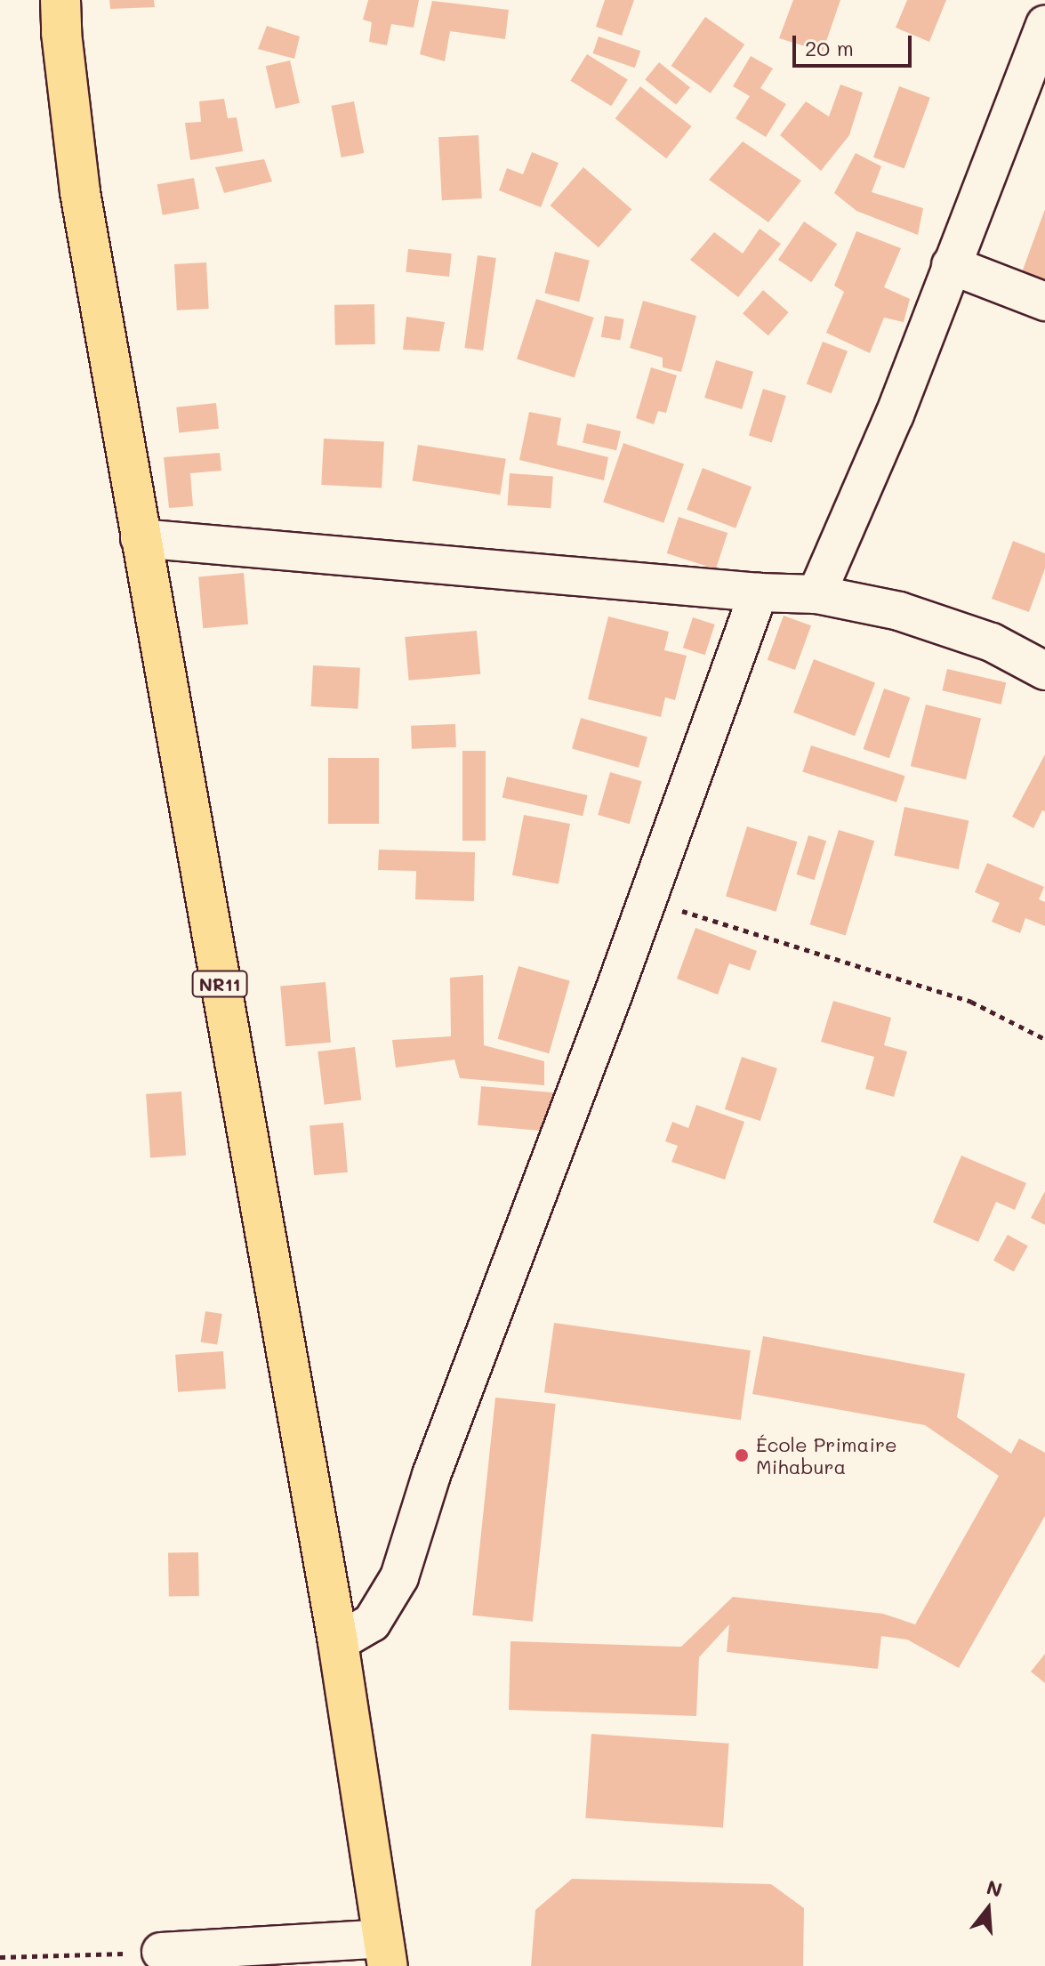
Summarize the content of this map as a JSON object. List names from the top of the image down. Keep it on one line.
{"streets":{"highway":["NR11"]},"places":["École Primaire Mihabura"],"scale_bar":"20 m","north":"top"}
